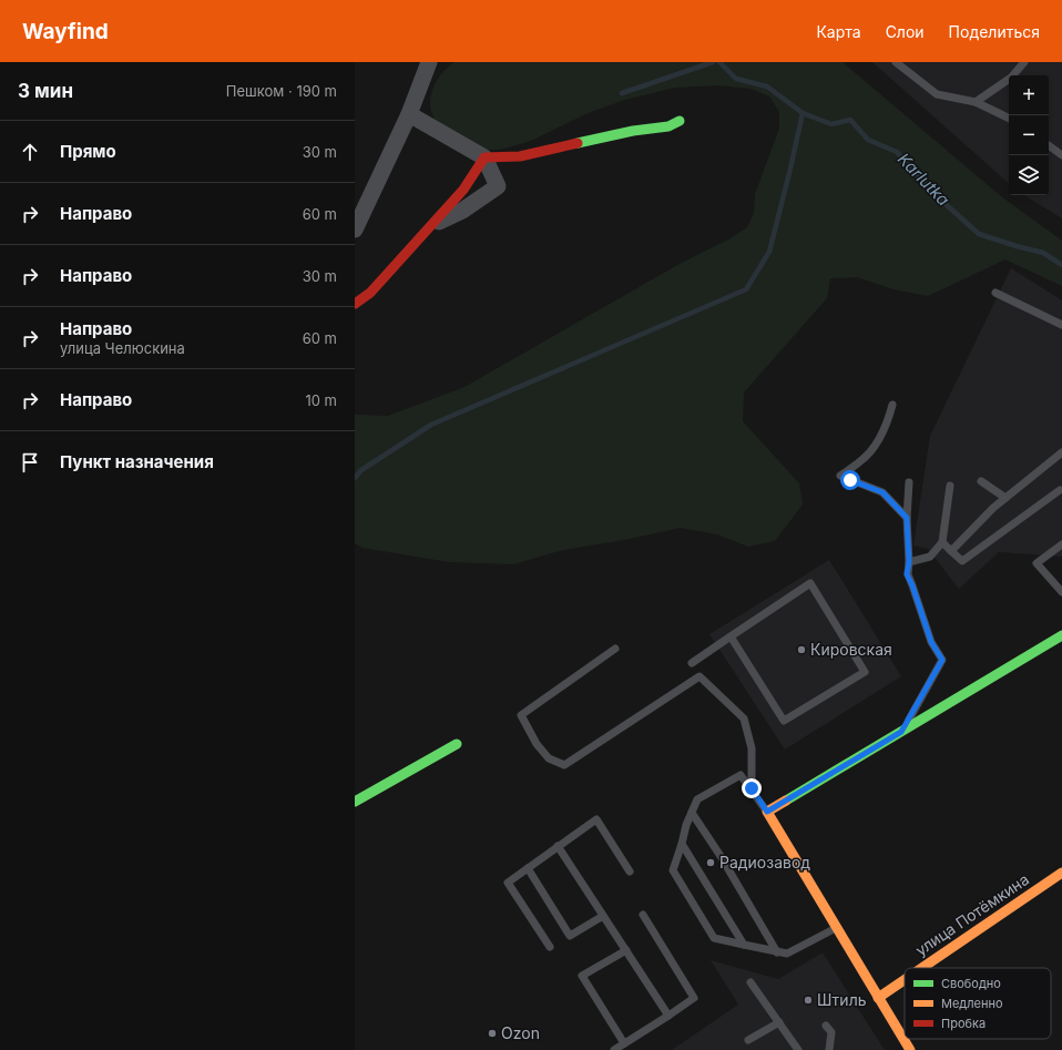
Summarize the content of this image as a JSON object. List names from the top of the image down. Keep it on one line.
{"streets":{"street":["улица Потёмкина"]},"water":["Karlutka"],"places":["Кировская","Радиозавод","Штиль","Ozon"],"legend":["Свободно","Медленно","Пробка"],"page":{"header":"Wayfind","nav":["Карта","Слои","Поделиться"],"heading":["3 мин","Пешком · 190 m"],"map_buttons":["+","−"],"list":[["Прямо","30 m"],["Направо","60 m"],["Направо","30 m"],["Направо","улица Челюскина","60 m"],["Направо","10 m"],"Пункт назначения"]}}
